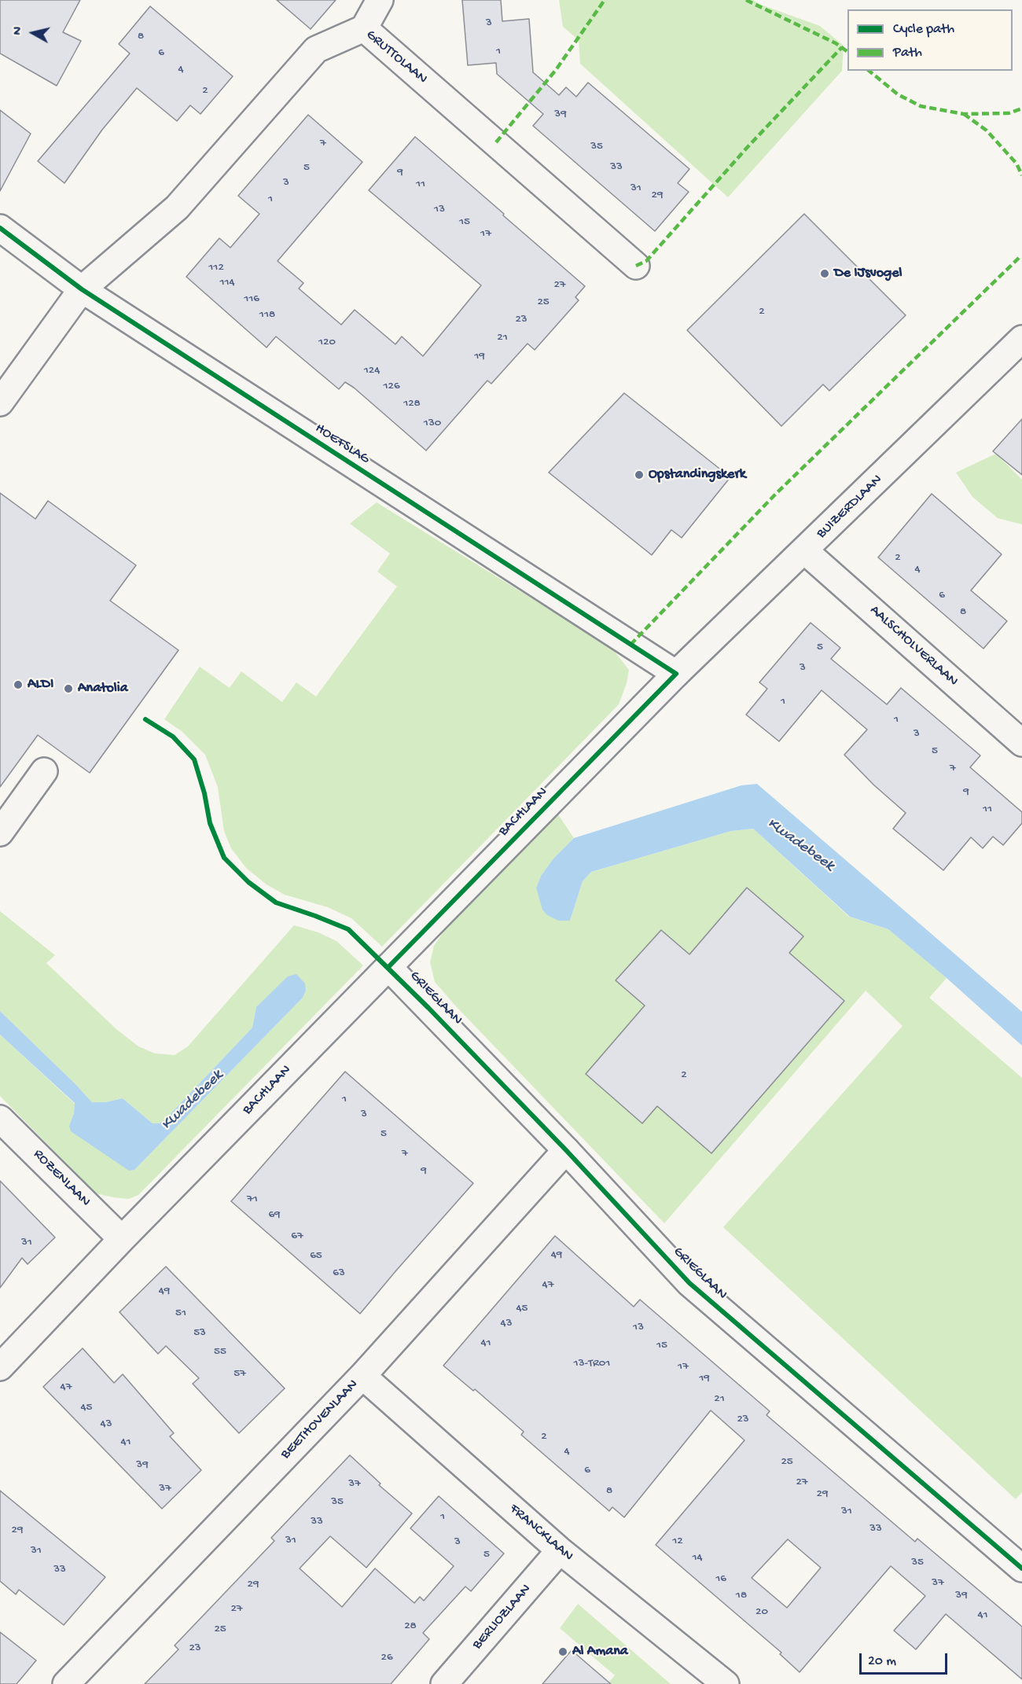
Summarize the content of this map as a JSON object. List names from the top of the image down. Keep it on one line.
{"streets":{"street":["GRUTTOLAAN","HOEFSLAG","BUIZERDLAAN","AALSCHOLVERLAAN","BACHLAAN","GRIEGLAAN","ROZENLAAN","BEETHOVENLAAN","FRANCKLAAN","BERLIOZLAAN"]},"crossings":[["GRUTTOLAAN","HOEFSLAG"],["HOEFSLAG","BUIZERDLAAN"],["HOEFSLAG","BACHLAAN"],["BUIZERDLAAN","AALSCHOLVERLAAN"],["BUIZERDLAAN","BACHLAAN"],["BACHLAAN","GRIEGLAAN"],["BACHLAAN","ROZENLAAN"],["GRIEGLAAN","BEETHOVENLAAN"],["BEETHOVENLAAN","FRANCKLAAN"],["FRANCKLAAN","BERLIOZLAAN"]],"water":["Kwadebeek"],"places":["De IJsvogel","Opstandingskerk","ALDI","Anatolia","Al Amana"],"house_numbers":["3","8","1","6","4","2","39","7","35","33","5","9","3","11","31","29","1","13","15","17","112","114","27","116","25","2","118","23","21","120","19","124","126","128","130","2","4","6","8","5","3","1","1","3","5","7","9","11","2","1","3","5","7","9","71","69","67","31","49","65","63","47","49","45","51","43","13","53","41","15","55","13-TR01","17","57","19","47","21","45","23","43","2","41","4","25","39","6","27","37","37","8","29","35","31","1","33","33","29","31","12","3","31","5","14","35","33","16","37","29","18","39","27","20","41","28","25","23","26"],"legend":["Cycle path","Path"],"scale_bar":"20 m","north":"left"}
